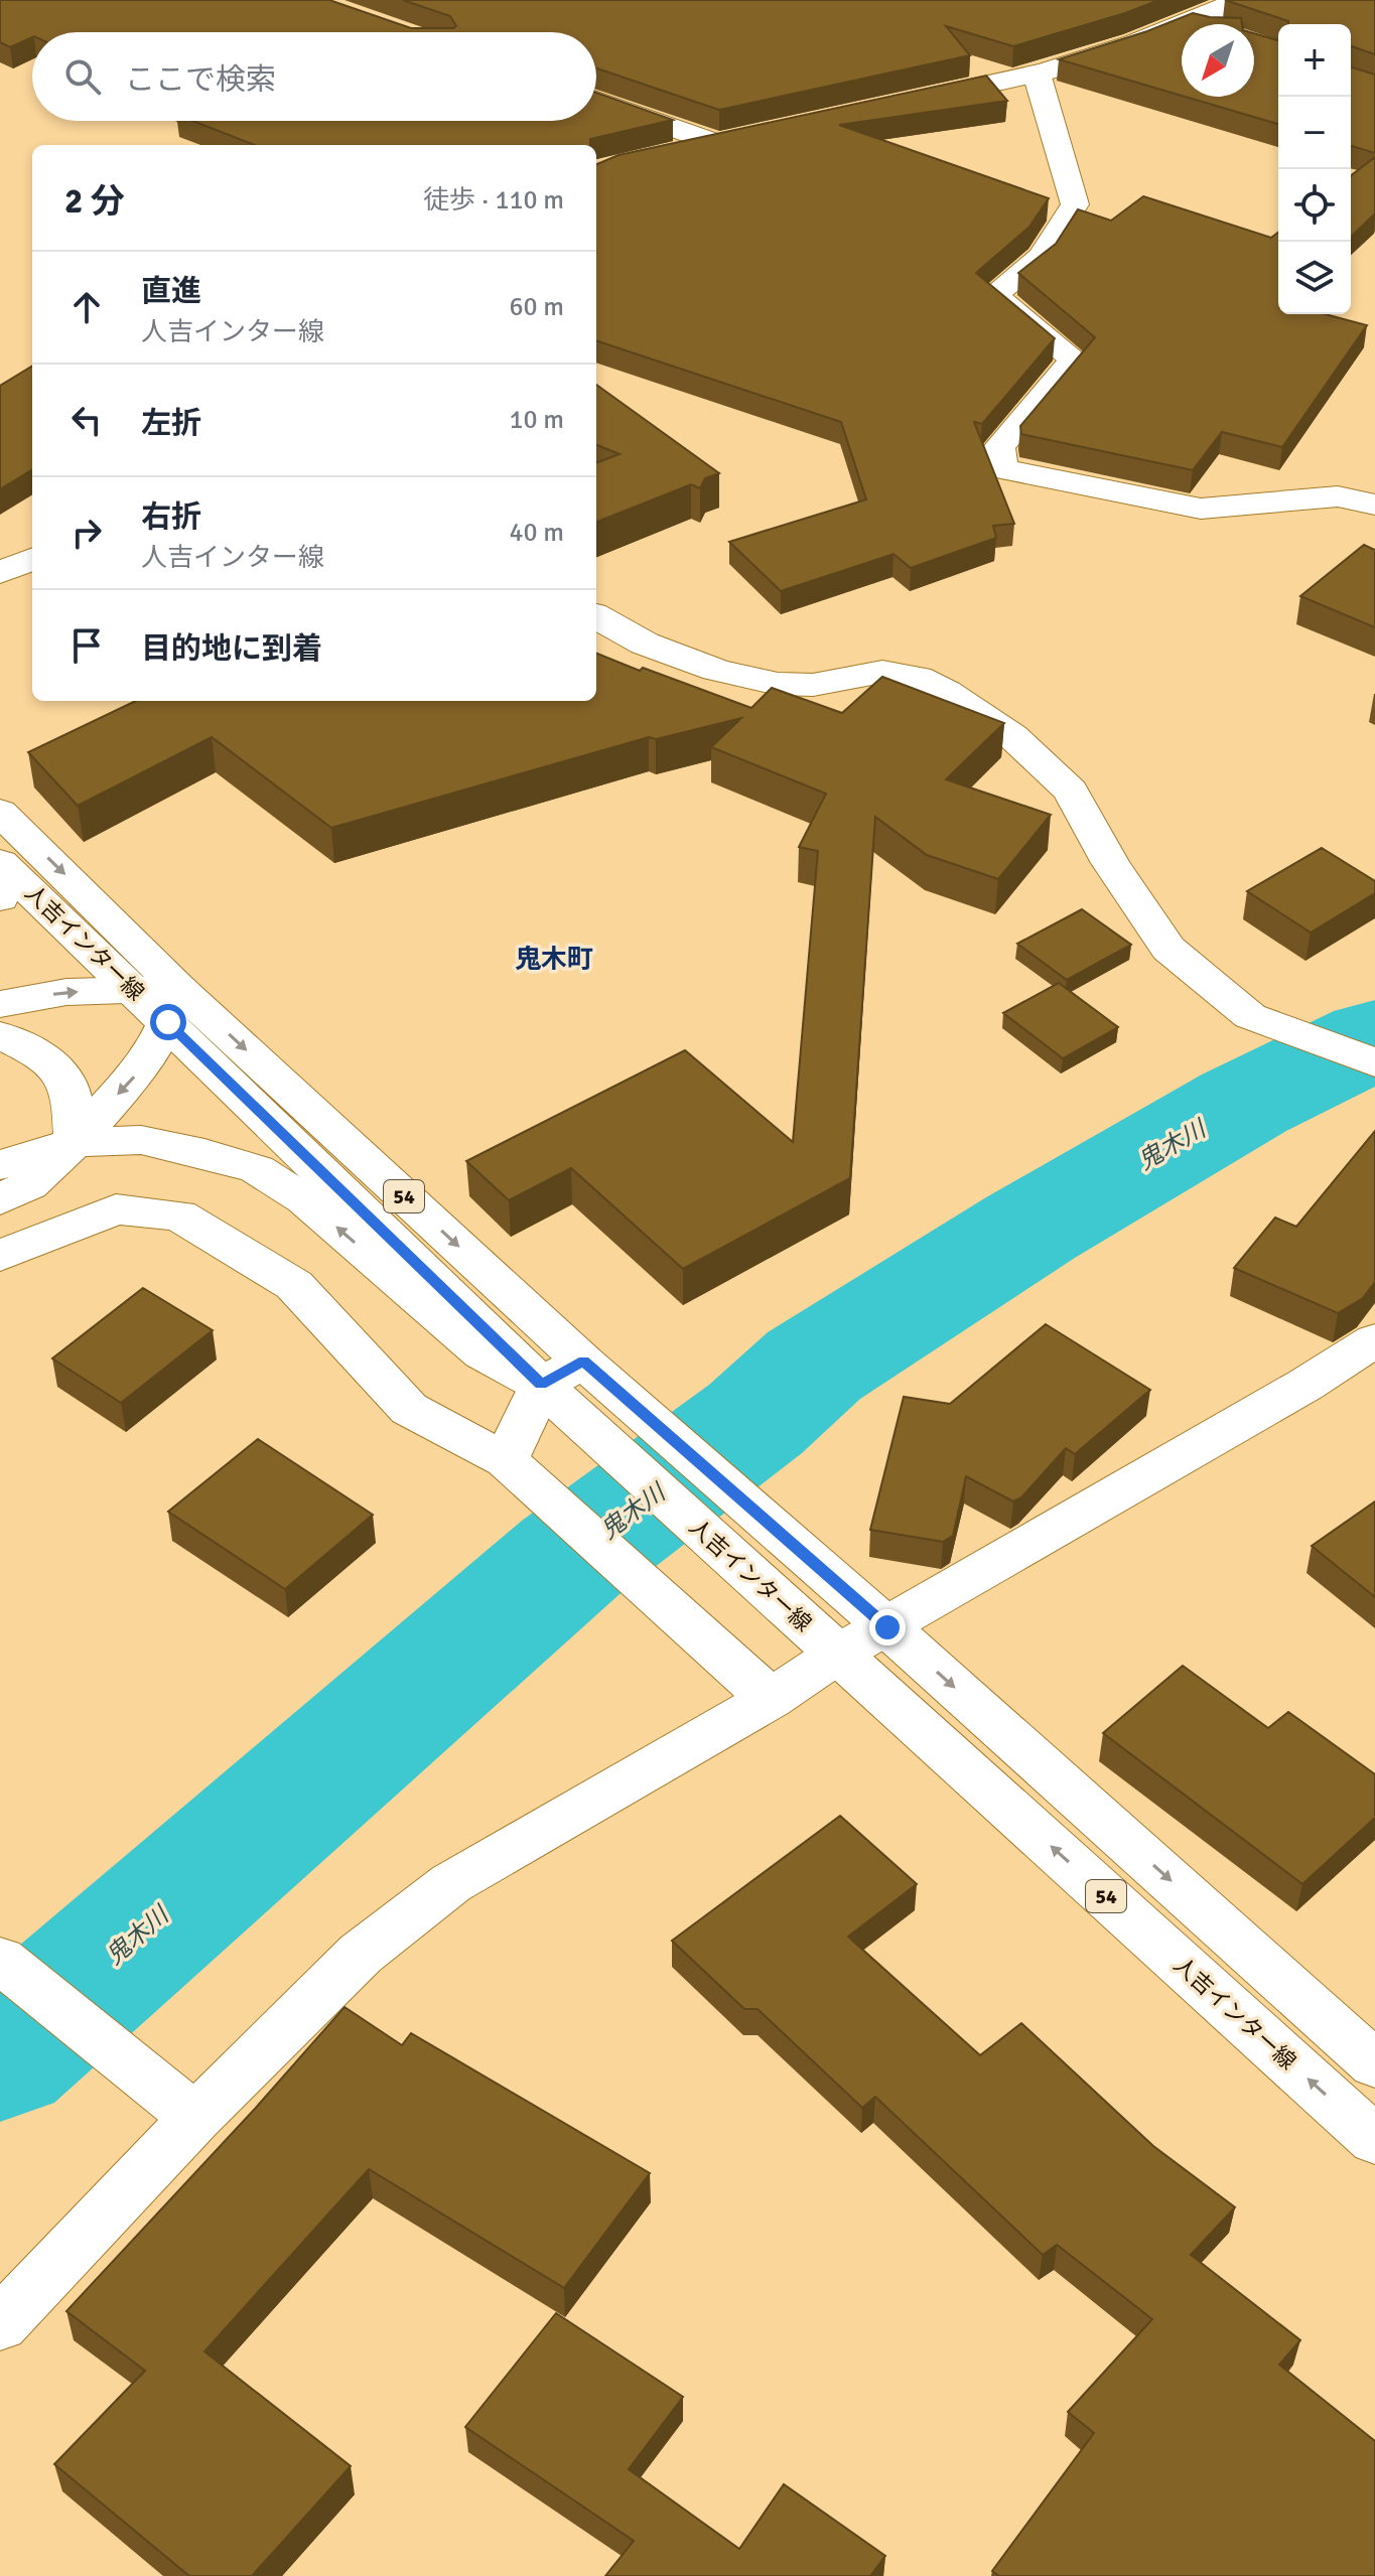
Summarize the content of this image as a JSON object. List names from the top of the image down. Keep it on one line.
{"streets":{"main road":["人吉インター線","54"]},"districts":["鬼木町"],"water":["鬼木川"],"north":"bottom left","page":{"map_buttons":["+","−"],"search":"ここで検索","heading":["2 分","徒歩 · 110 m"],"list":[["直進","人吉インター線","60 m"],["左折","10 m"],["右折","人吉インター線","40 m"],"目的地に到着"]}}
